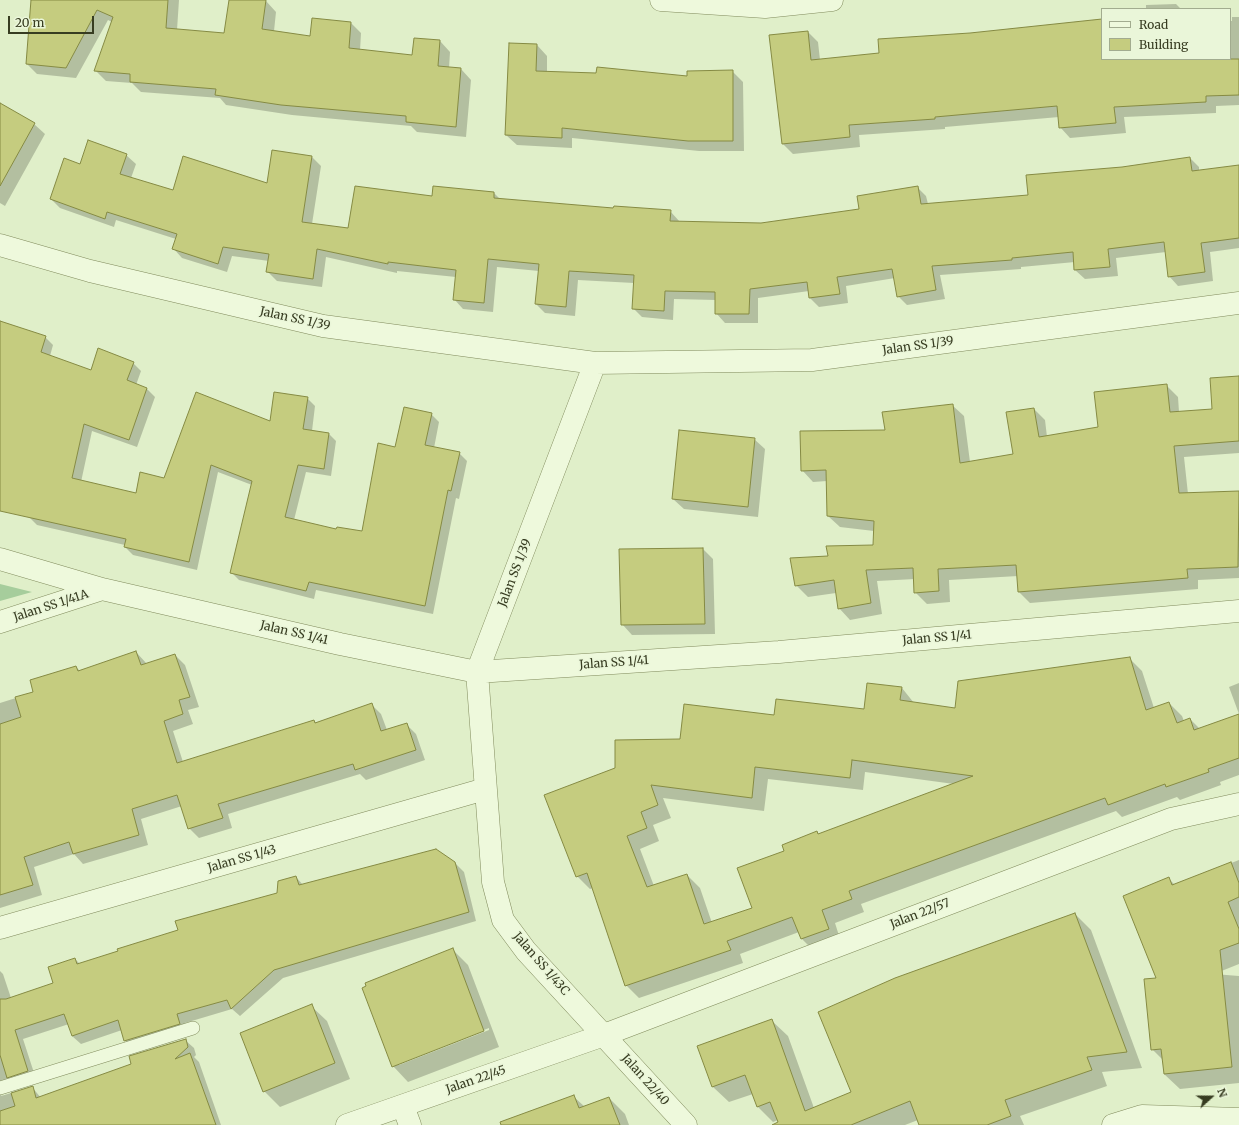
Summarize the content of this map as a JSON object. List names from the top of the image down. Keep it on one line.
{"streets":{"street":["Jalan SS 1/39","Jalan SS 1/41A","Jalan SS 1/41","Jalan SS 1/43","Jalan 22/57","Jalan SS 1/43C","Jalan 22/45","Jalan 22/40"]},"crossings":[["Jalan SS 1/39","Jalan SS 1/41"],["Jalan SS 1/39","Jalan SS 1/43"],["Jalan SS 1/39","Jalan SS 1/43C"],["Jalan SS 1/41A","Jalan SS 1/41"],["Jalan SS 1/43","Jalan SS 1/43C"],["Jalan 22/57","Jalan SS 1/43C"],["Jalan 22/57","Jalan 22/45"],["Jalan 22/57","Jalan 22/40"],["Jalan SS 1/43C","Jalan 22/45"],["Jalan SS 1/43C","Jalan 22/40"],["Jalan 22/45","Jalan 22/40"]],"legend":["Road","Building"],"scale_bar":"20 m","north":"right"}
